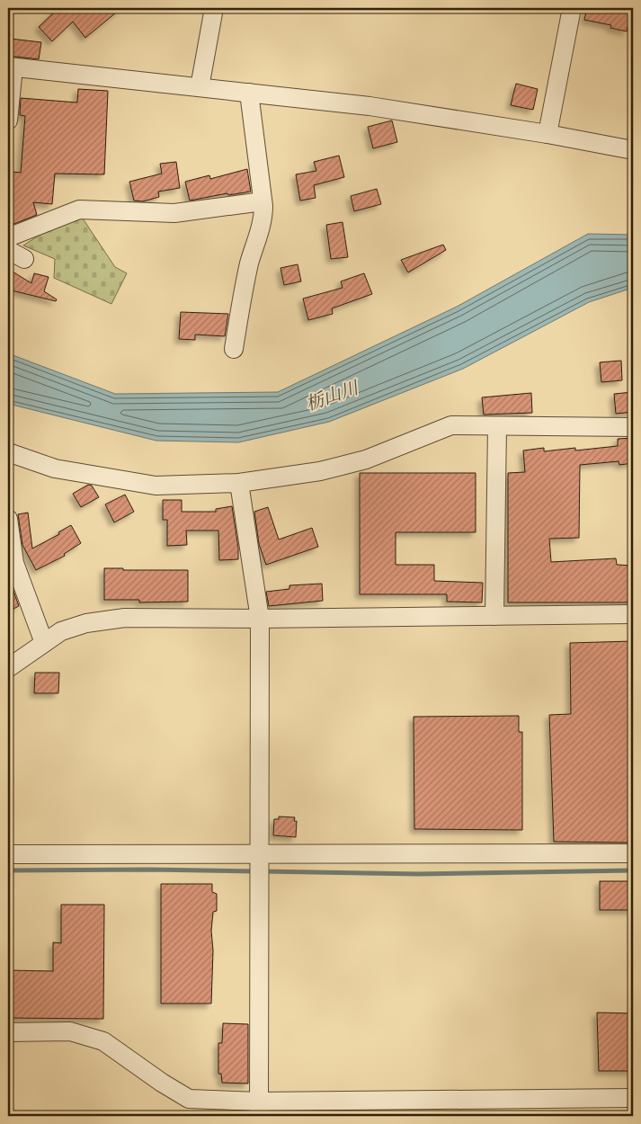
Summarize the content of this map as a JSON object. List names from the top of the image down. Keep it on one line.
{"water":["栃山川"]}
